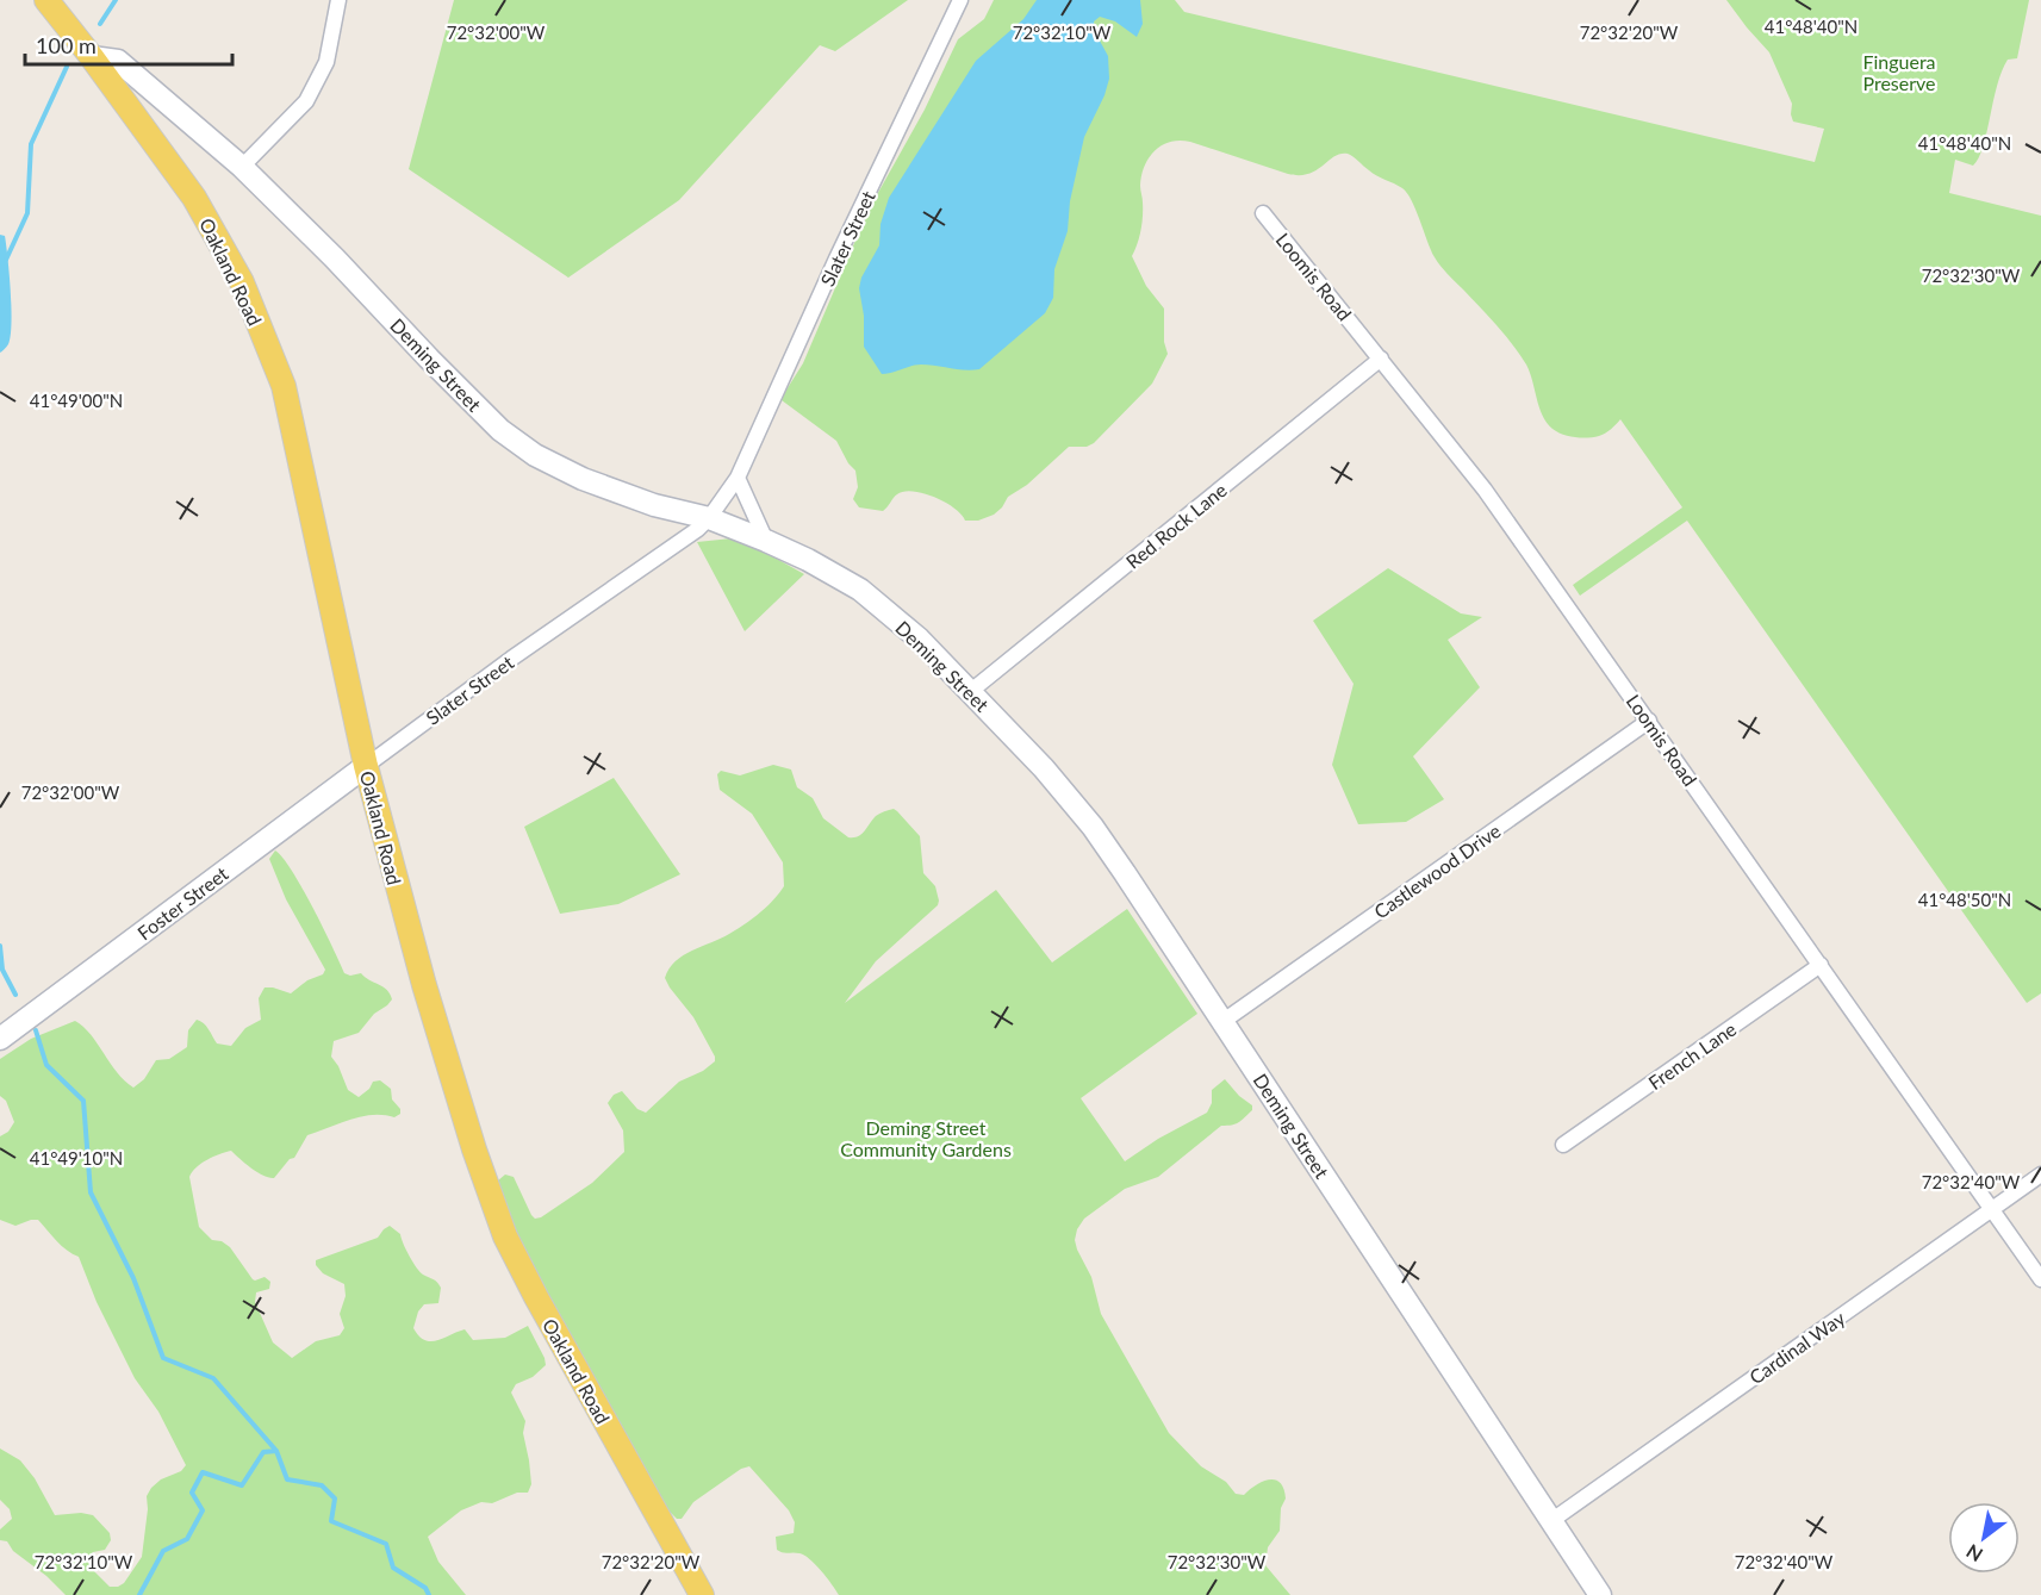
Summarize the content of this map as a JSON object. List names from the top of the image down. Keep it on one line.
{"streets":{"main road":["Oakland Road"],"street":["Slater Street","Loomis Road","Deming Street","Red Rock Lane","Castlewood Drive","Foster Street","French Lane","Cardinal Way"]},"crossings":[["Slater Street","Oakland Road"],["Slater Street","Deming Street"],["Slater Street","Foster Street"],["Oakland Road","Deming Street"],["Oakland Road","Foster Street"],["Loomis Road","Red Rock Lane"],["Loomis Road","Castlewood Drive"],["Loomis Road","French Lane"],["Loomis Road","Cardinal Way"],["Deming Street","Red Rock Lane"],["Deming Street","Castlewood Drive"],["Deming Street","Cardinal Way"]],"parks":["Finguera Preserve","Deming Street Community Gardens"],"scale_bar":"100 m","north":"bottom left","coordinates":["41°48'40\"N","72°32'00\"W","72°32'10\"W","72°32'20\"W","72°32'30\"W","41°49'00\"N","41°48'50\"N","41°49'10\"N","72°32'40\"W"]}
